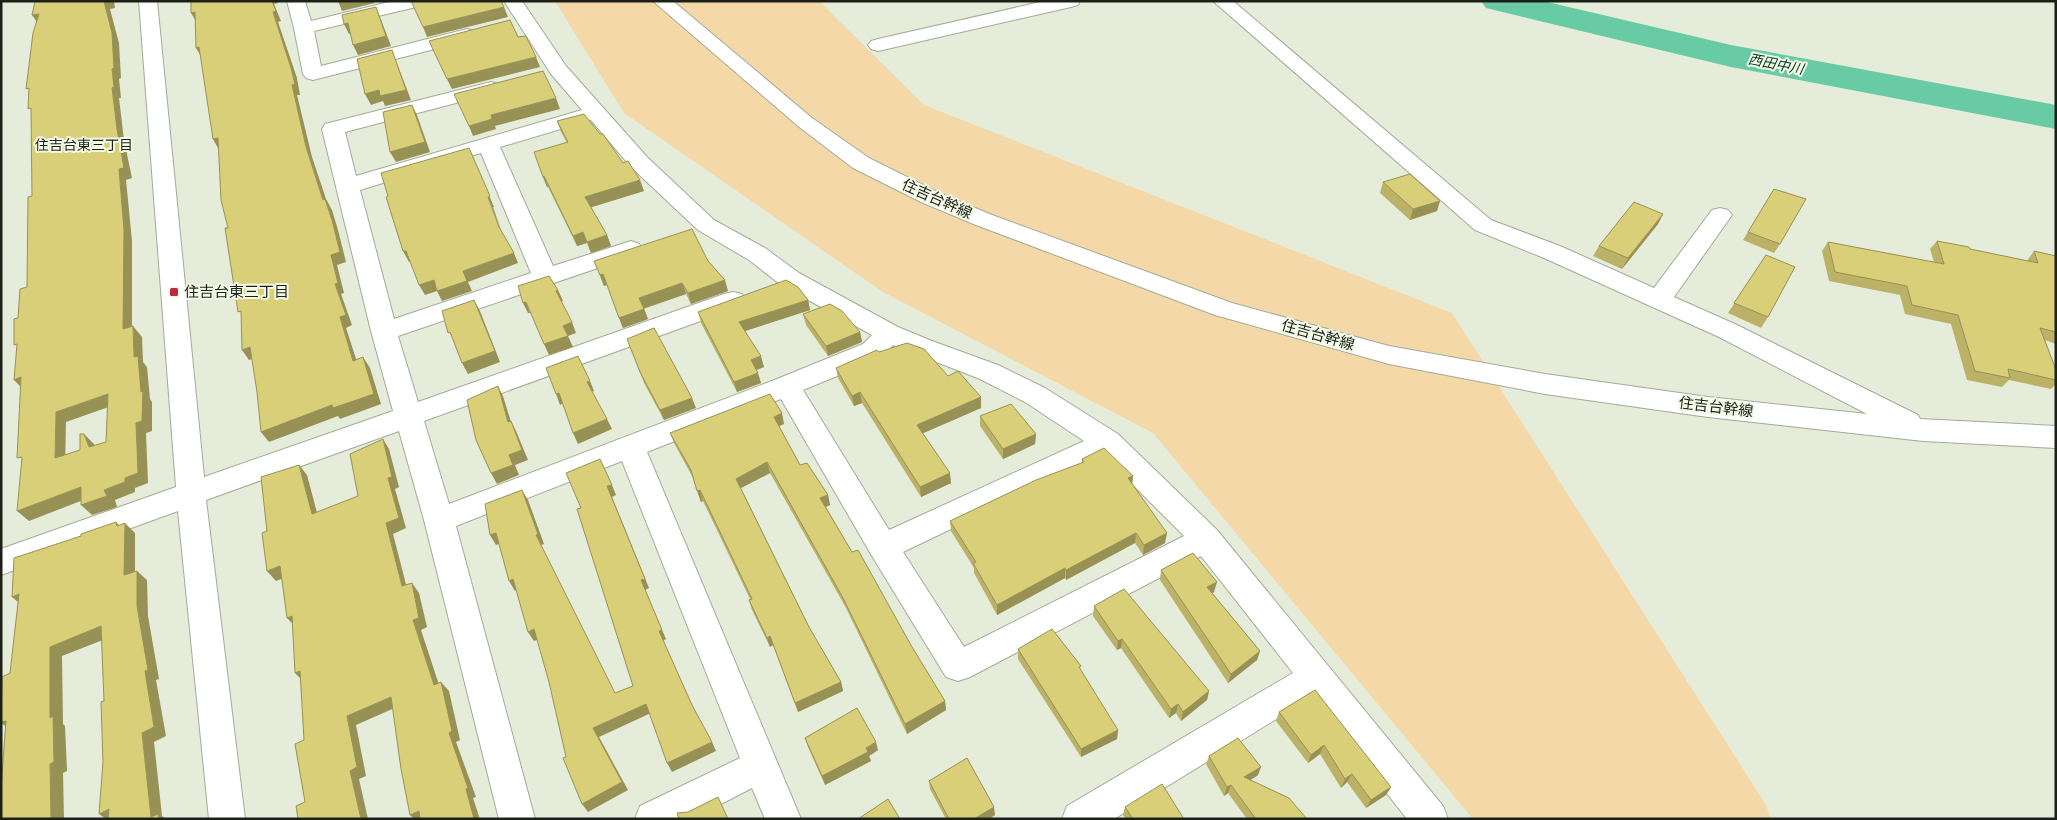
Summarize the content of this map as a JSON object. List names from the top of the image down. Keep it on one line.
{"streets":{"street":["住吉台幹線"]},"districts":["住吉台東三丁目"],"water":["西田中川"],"places":{"transit":["住吉台東三丁目"]}}
